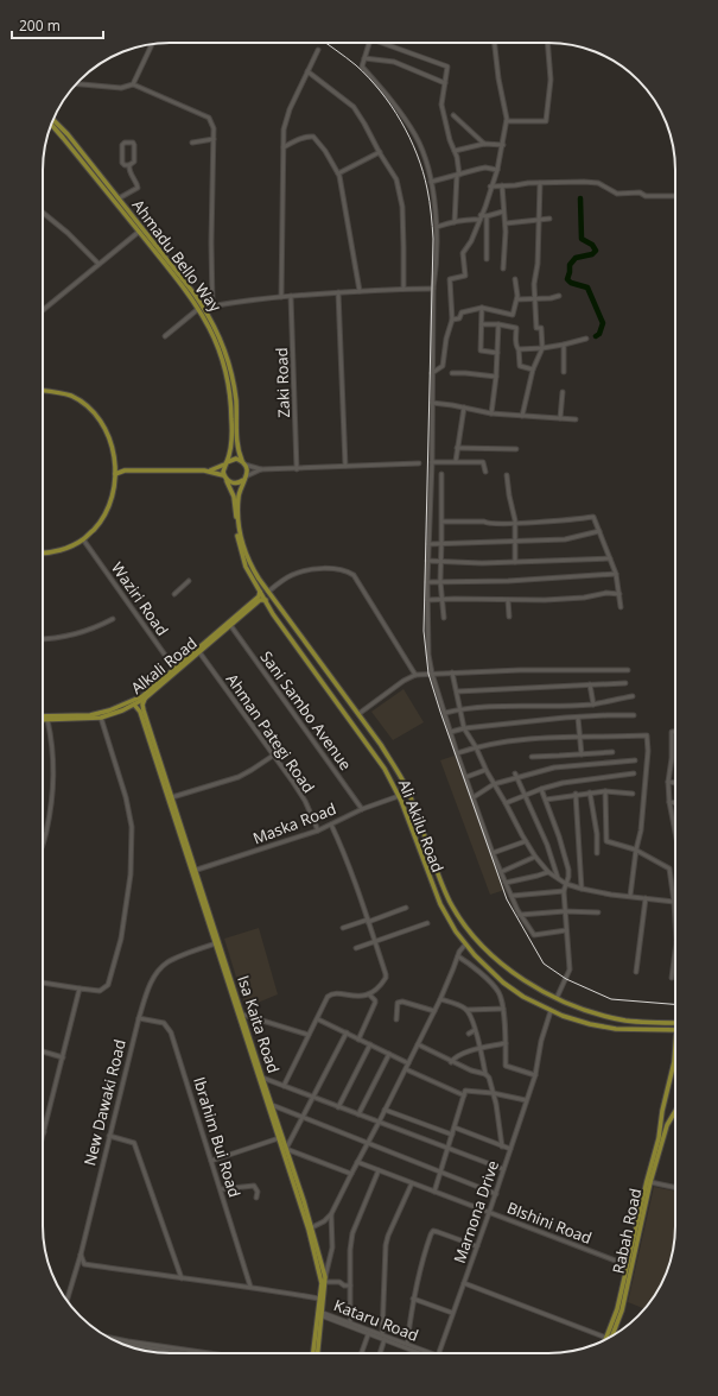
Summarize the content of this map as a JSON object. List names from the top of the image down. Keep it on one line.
{"streets":{"main road":["Ahmadu Bello Way","Alkali Road","Ali Akilu Road","Isa Kaita Road","Rabah Road"],"street":["Zaki Road","Waziri Road","Sani Sambo Avenue","Ahman Pategi Road","Maska Road","New Dawaki Road","Ibrahim Bui Road","Marnona Drive","BIshini Road","Kataru Road"]},"crossings":[["Ahmadu Bello Way","Ali Akilu Road"],["Waziri Road","Alkali Road"],["Alkali Road","Sani Sambo Avenue"],["Alkali Road","Ahman Pategi Road"],["Alkali Road","Ali Akilu Road"],["Alkali Road","Isa Kaita Road"],["Sani Sambo Avenue","Maska Road"],["Ahman Pategi Road","Maska Road"],["Maska Road","Ali Akilu Road"],["Maska Road","Isa Kaita Road"],["Ali Akilu Road","Marnona Drive"],["Isa Kaita Road","New Dawaki Road"],["Isa Kaita Road","Kataru Road"],["New Dawaki Road","Ibrahim Bui Road"],["Marnona Drive","BIshini Road"],["BIshini Road","Rabah Road"]],"scale_bar":"200 m"}
